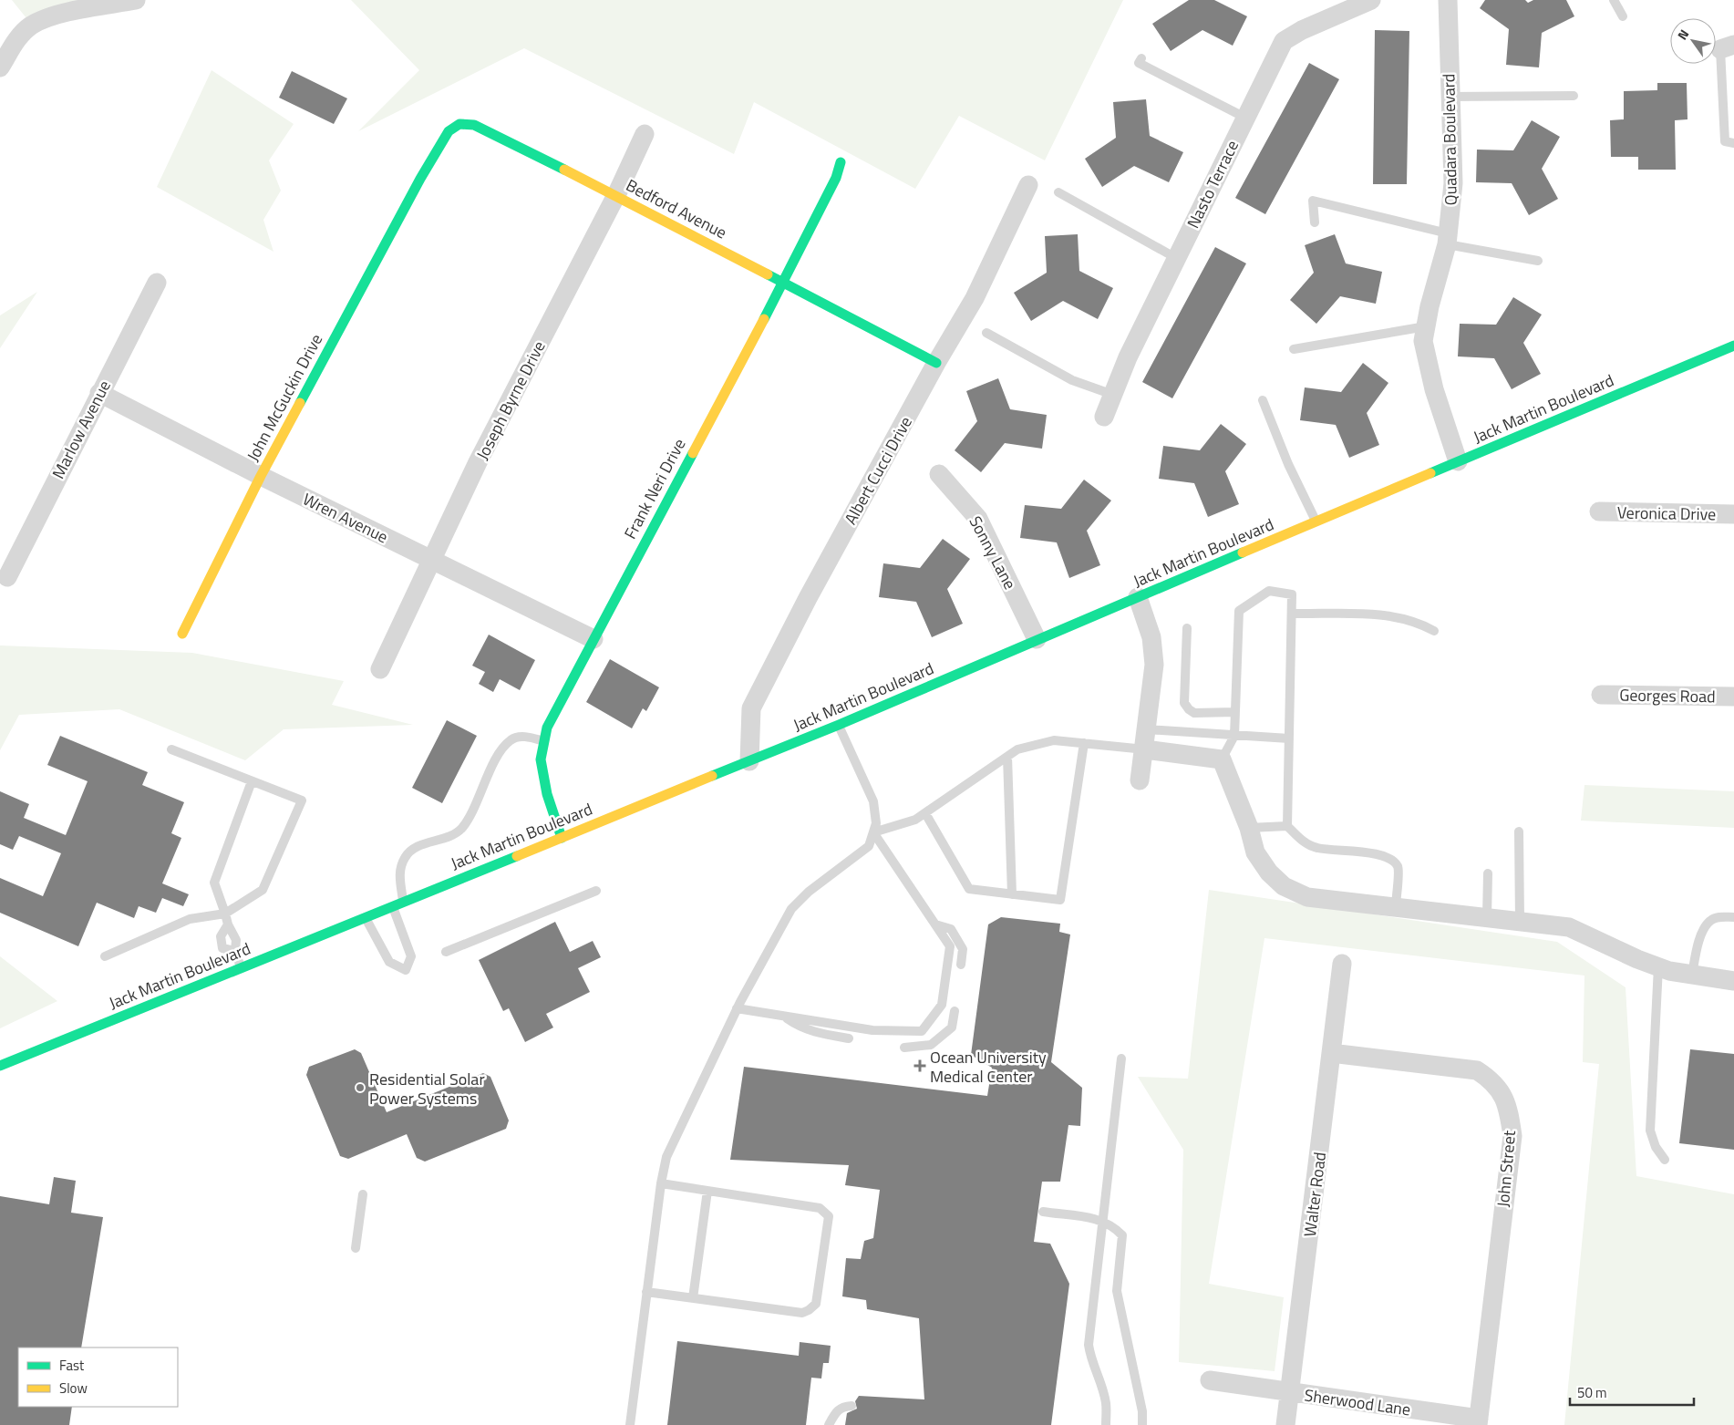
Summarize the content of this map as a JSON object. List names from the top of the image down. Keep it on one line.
{"streets":{"street":["Quadara Boulevard","Nasto Terrace","Bedford Avenue","John McGuckin Drive","Joseph Byrne Drive","Jack Martin Boulevard","Marlow Avenue","Albert Cucci Drive","Frank Neri Drive","Veronica Drive","Wren Avenue","Sonny Lane","Georges Road","John Street","Walter Road","Sherwood Lane"]},"crossings":[["Quadara Boulevard","Jack Martin Boulevard"],["Bedford Avenue","John McGuckin Drive"],["Bedford Avenue","Joseph Byrne Drive"],["Bedford Avenue","Albert Cucci Drive"],["Bedford Avenue","Frank Neri Drive"],["John McGuckin Drive","Wren Avenue"],["Joseph Byrne Drive","Wren Avenue"],["Jack Martin Boulevard","Albert Cucci Drive"],["Jack Martin Boulevard","Frank Neri Drive"],["Jack Martin Boulevard","Sonny Lane"],["Marlow Avenue","Wren Avenue"],["Frank Neri Drive","Wren Avenue"],["John Street","Walter Road"],["John Street","Sherwood Lane"],["Walter Road","Sherwood Lane"]],"places":{"health":["Ocean University Medical Center"],"other":["Residential Solar Power Systems"]},"legend":["Fast","Slow"],"scale_bar":"50 m","north":"top left"}
